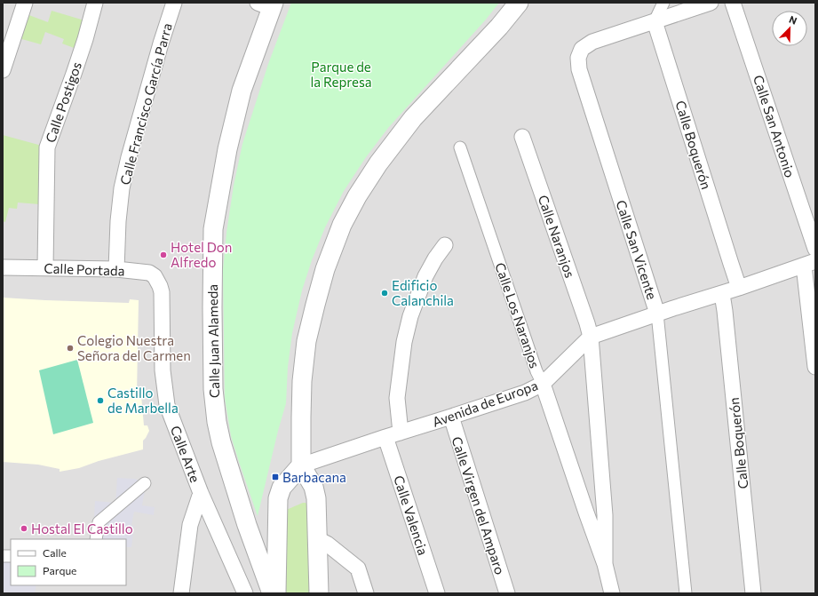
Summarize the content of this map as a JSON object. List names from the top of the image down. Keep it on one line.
{"streets":{"street":["Calle Postigos","Calle Francisco García Parra","Calle San Antonio","Calle Boquerón","Calle Naranjos","Calle San Vicente","Calle Portada","Calle Los Naranjos","Calle Juan Alameda","Avenida de Europa","Calle Arte","Calle Virgen del Amparo","Calle Valencia"]},"crossings":[["Calle Postigos","Calle Portada"],["Calle Francisco García Parra","Calle Portada"],["Calle Boquerón","Calle San Vicente"],["Calle Boquerón","Avenida de Europa"],["Calle Naranjos","Calle Los Naranjos"],["Calle Naranjos","Avenida de Europa"],["Calle San Vicente","Avenida de Europa"],["Calle Portada","Calle Arte"],["Calle Los Naranjos","Avenida de Europa"],["Avenida de Europa","Calle Virgen del Amparo"],["Avenida de Europa","Calle Valencia"]],"parks":["Parque de la Represa"],"places":{"other":["Hotel Don Alfredo","Edificio Calanchila","Colegio Nuestra Señora del Carmen","Castillo de Marbella","Hostal El Castillo"],"transit":["Barbacana"]},"legend":["Calle","Parque"],"north":"top right"}
